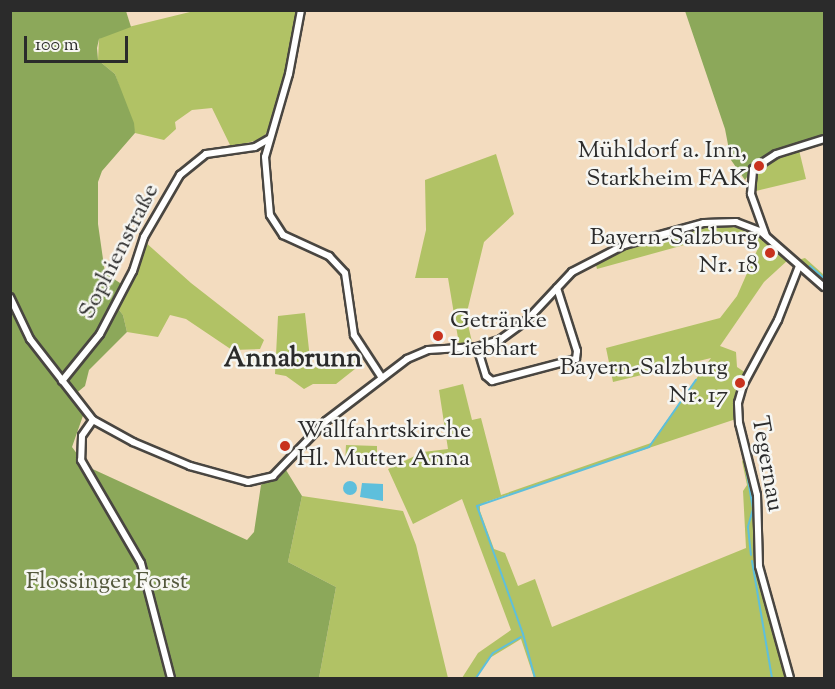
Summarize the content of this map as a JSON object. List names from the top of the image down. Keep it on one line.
{"streets":{"street":["Sophienstraße","Tegernau"]},"districts":["Annabrunn"],"parks":["Flossinger Forst"],"places":["Mühldorf a. Inn, Starkheim FAK","Bayern-Salzburg Nr. 18","Getränke Liebhart","Bayern-Salzburg Nr. 17","Wallfahrtskirche Hl. Mutter Anna"],"scale_bar":"100 m"}
